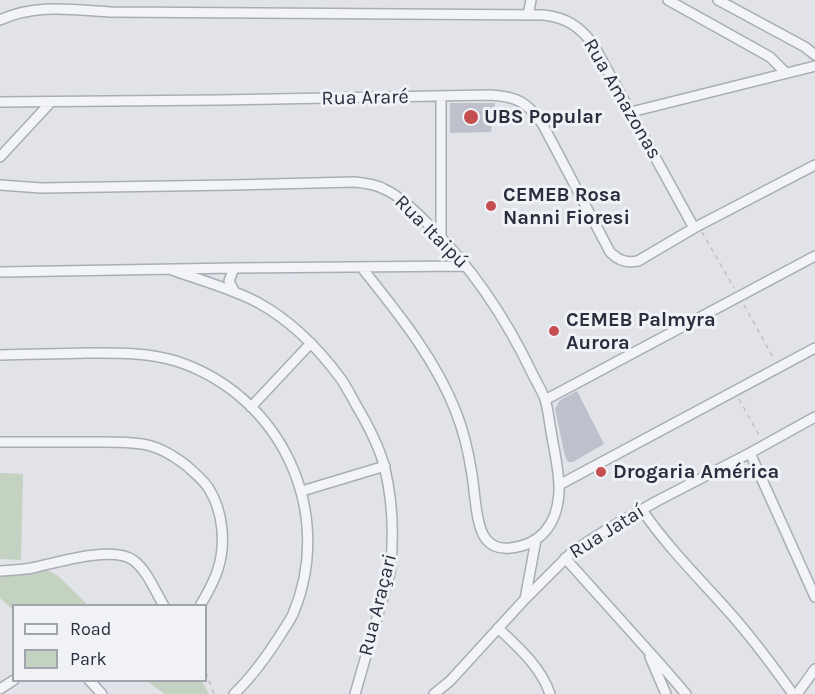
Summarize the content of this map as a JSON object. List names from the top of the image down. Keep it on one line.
{"streets":{"street":["Rua Araré","Rua Amazonas","Rua Itaipú","Rua Jataí","Rua Araçari"]},"crossings":[["Rua Araré","Rua Amazonas"],["Rua Itaipú","Rua Jataí"]],"places":["UBS Popular","CEMEB Rosa Nanni Fioresi","CEMEB Palmyra Aurora","Drogaria América"],"legend":["Road","Park"]}
